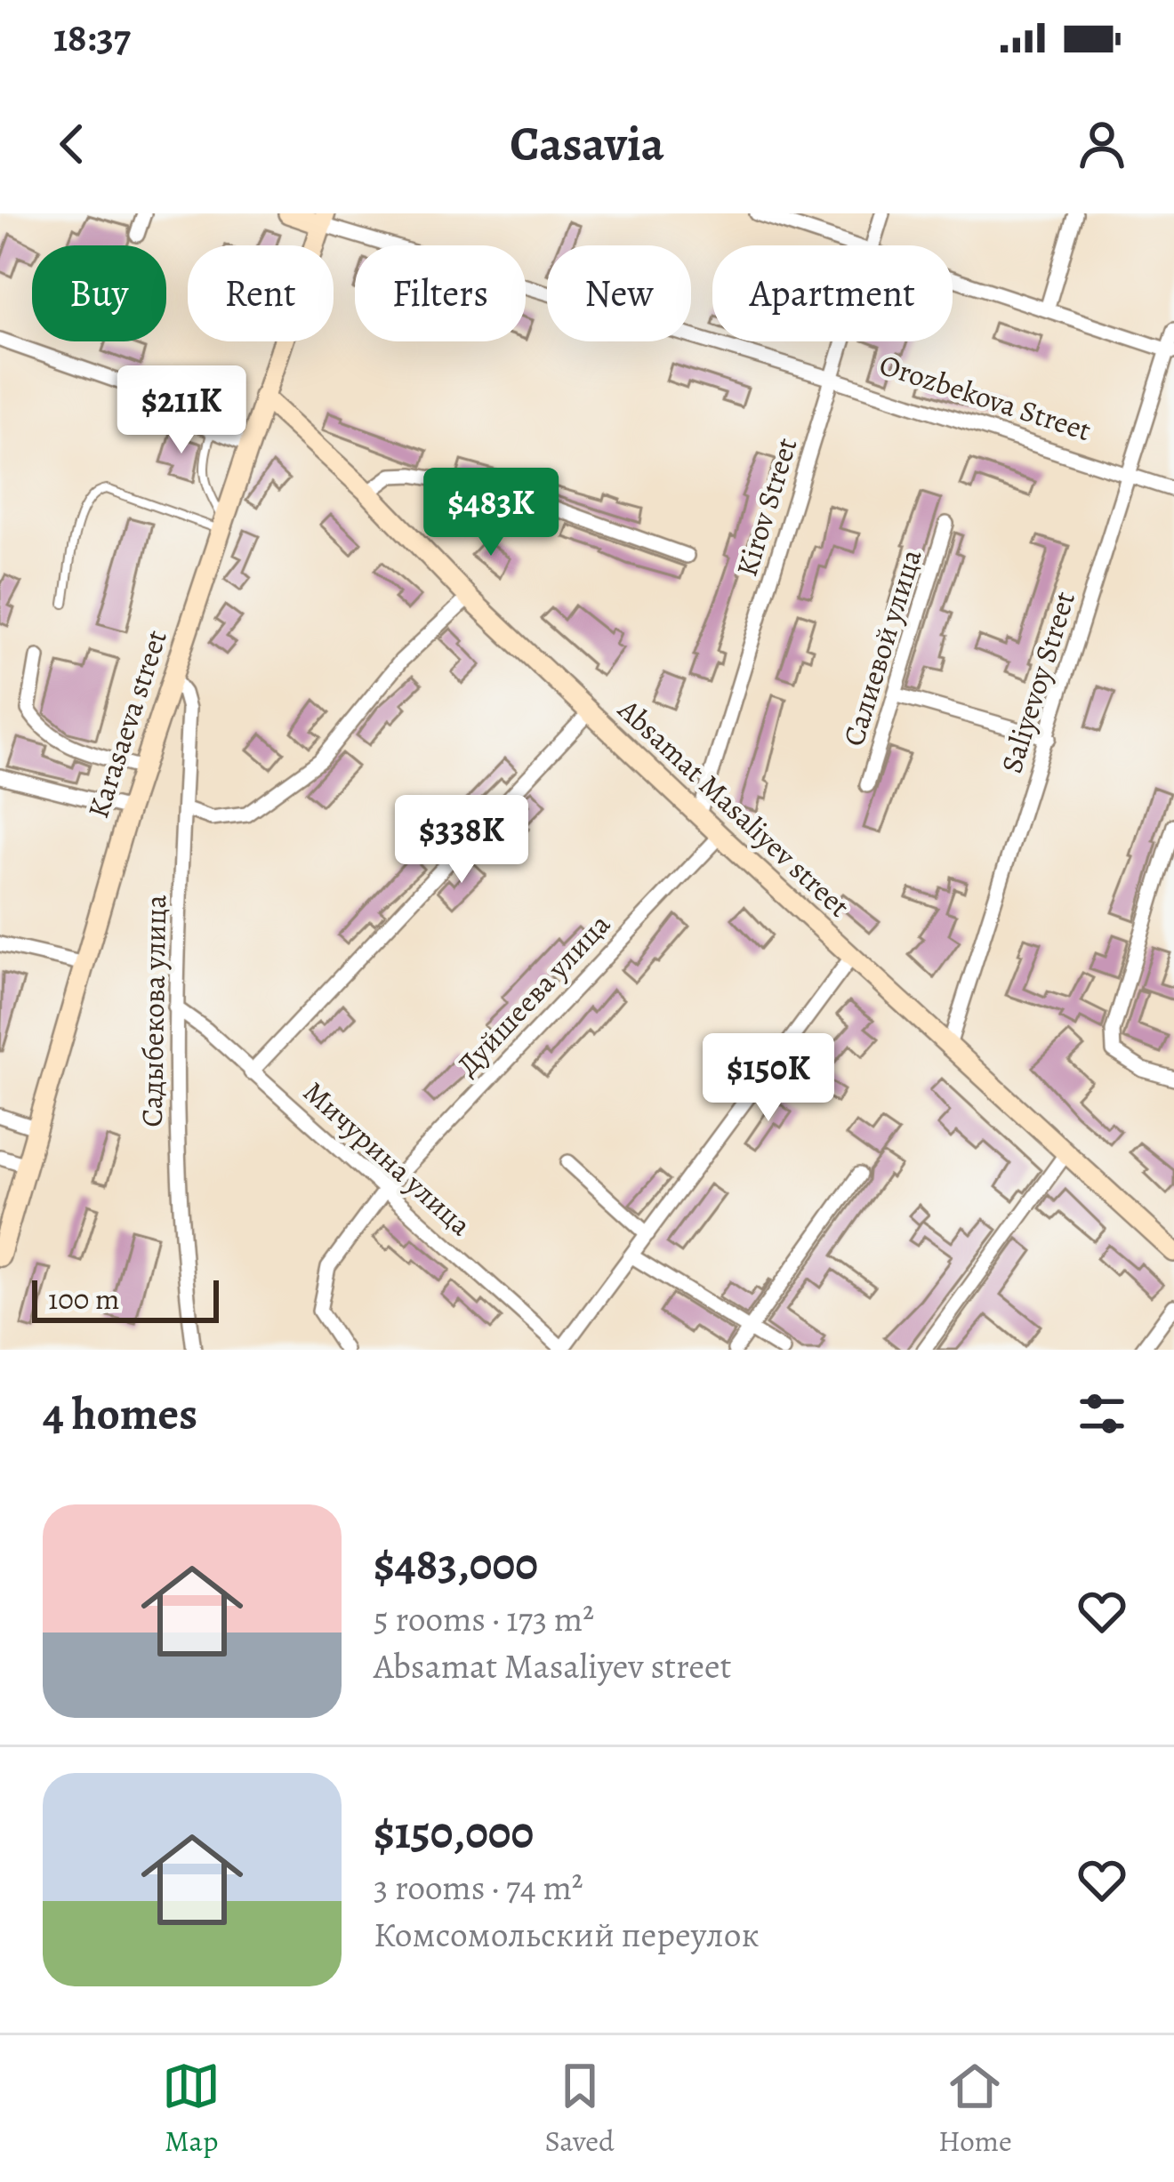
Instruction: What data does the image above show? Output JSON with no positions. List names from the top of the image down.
{
  "streets": {
    "street": [
      "Orozbekova Street",
      "Kirov Street",
      "Салиевой улица",
      "Saliyevoy Street",
      "Karasaeva street",
      "Absamat Masaliyev street",
      "Дуйшеева улица",
      "Садыбекова улица",
      "Мичурина улица"
    ]
  },
  "crossings": [
    ["Orozbekova Street", "Kirov Street"],
    ["Orozbekova Street", "Saliyevoy Street"],
    ["Orozbekova Street", "Karasaeva street"],
    ["Kirov Street", "Absamat Masaliyev street"],
    ["Saliyevoy Street", "Absamat Masaliyev street"],
    ["Karasaeva street", "Absamat Masaliyev street"],
    ["Karasaeva street", "Садыбекова улица"],
    ["Absamat Masaliyev street", "Дуйшеева улица"],
    ["Дуйшеева улица", "Мичурина улица"],
    ["Садыбекова улица", "Мичурина улица"]
  ],
  "scale_bar": "100 m",
  "page": {
    "status": "18:37",
    "header": "Casavia",
    "chip": [
      "Buy",
      "Rent",
      "Filters",
      "New",
      "Apartment"
    ],
    "price": [
      "$211K",
      "$483K",
      "$338K",
      "$150K"
    ],
    "scale": "100 m",
    "heading": "4 homes",
    "list": [
      {
        "name": "$483,000",
        "note": "5 rooms · 173 m² · Absamat Masaliyev street"
      },
      {
        "name": "$150,000",
        "note": "3 rooms · 74 m² · Комсомольский переулок"
      }
    ],
    "tabs": ["Map", "Saved", "Home"]
  }
}
